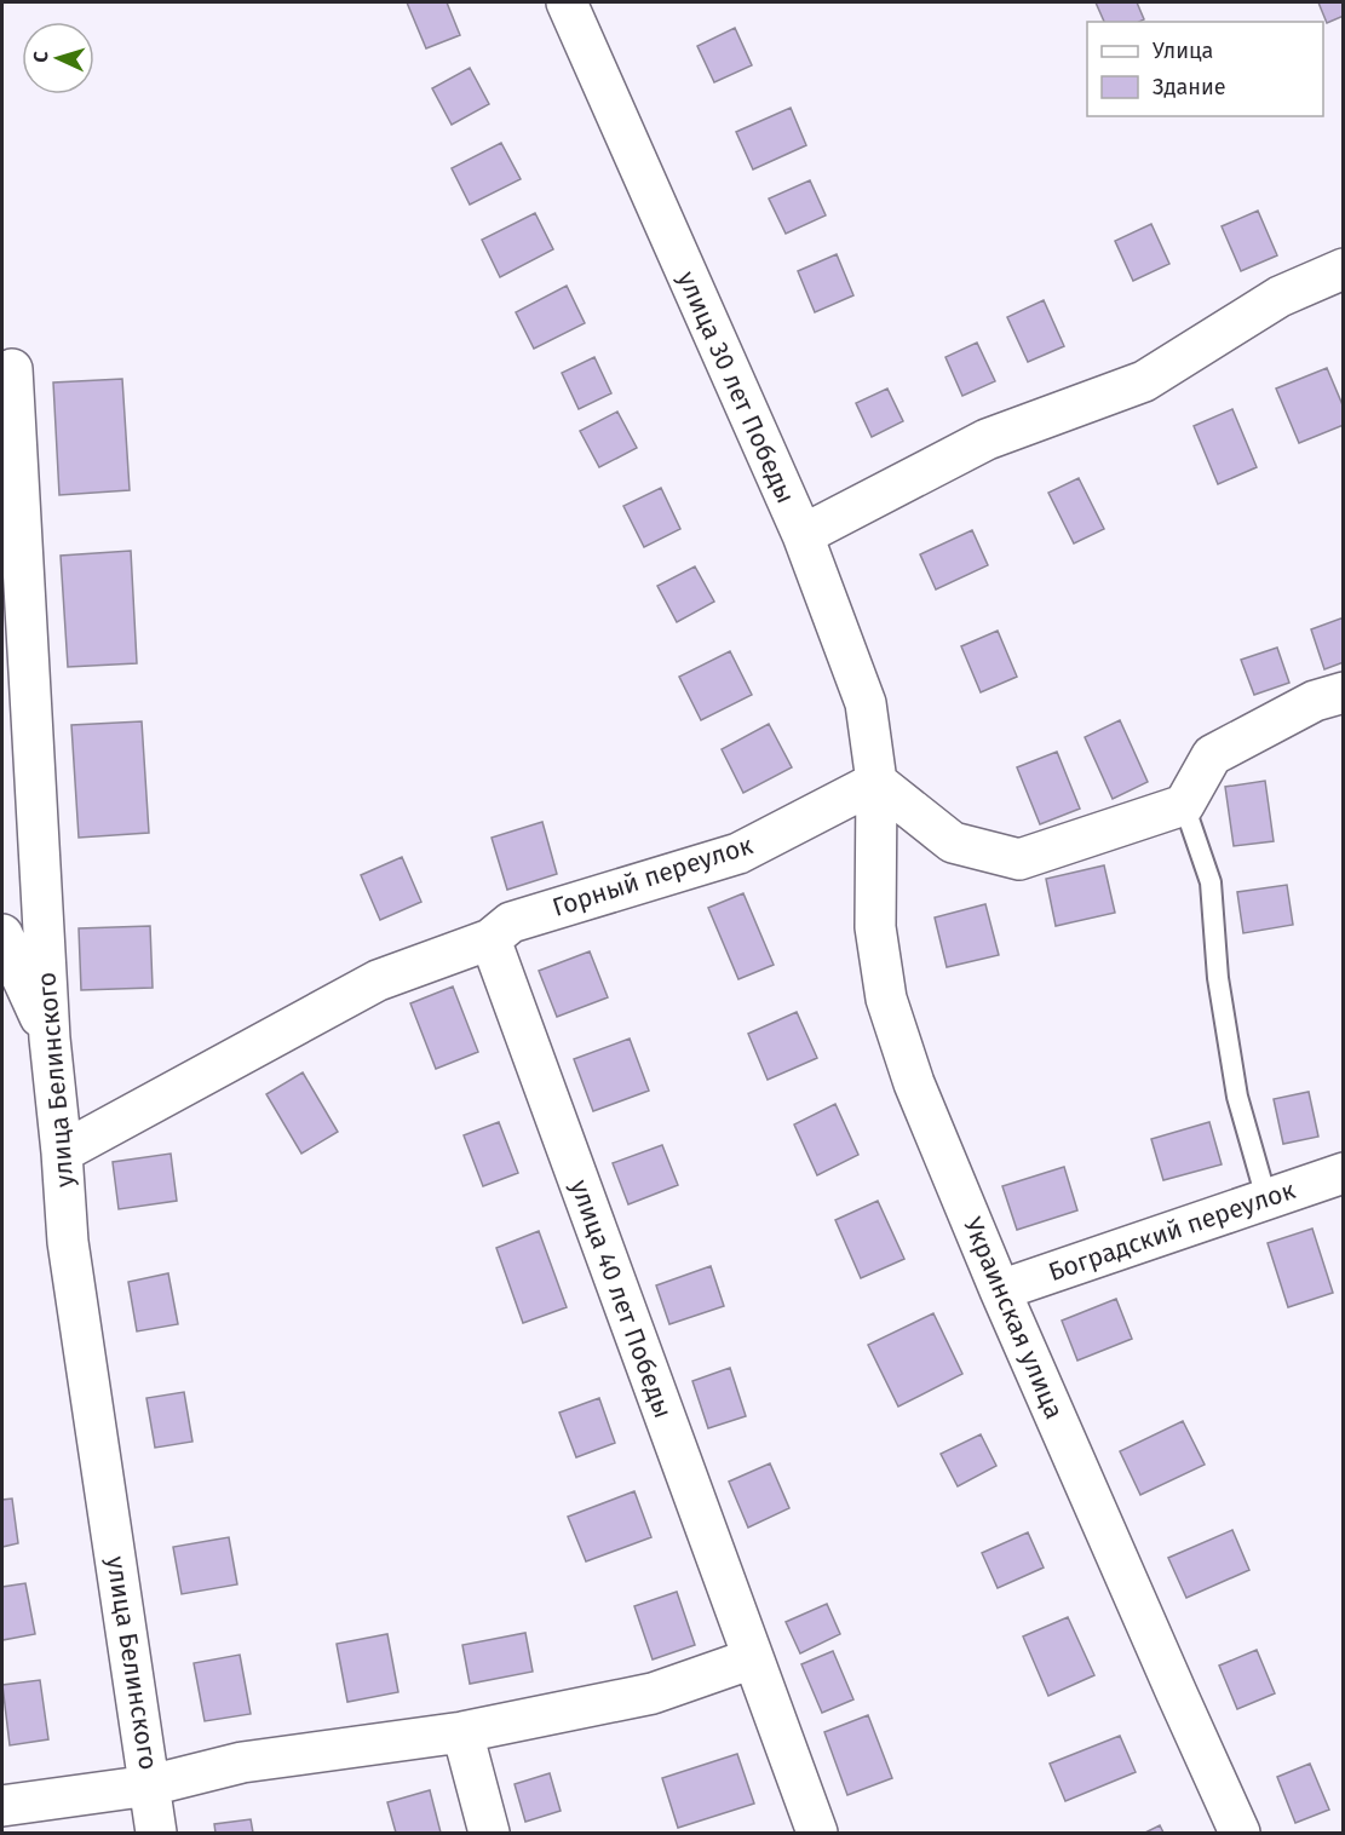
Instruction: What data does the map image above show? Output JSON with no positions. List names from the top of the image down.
{
  "streets": {
    "street": [
      "улица 30 лет Победы",
      "Горный переулок",
      "улица Белинского",
      "Боградский переулок",
      "улица 40 лет Победы",
      "Украинская улица"
    ]
  },
  "crossings": [
    ["улица 30 лет Победы", "Горный переулок"],
    ["улица 30 лет Победы", "Украинская улица"],
    ["Горный переулок", "улица Белинского"],
    ["Горный переулок", "улица 40 лет Победы"],
    ["Горный переулок", "Украинская улица"],
    ["Боградский переулок", "Украинская улица"]
  ],
  "legend": ["Улица", "Здание"],
  "north": "left"
}
